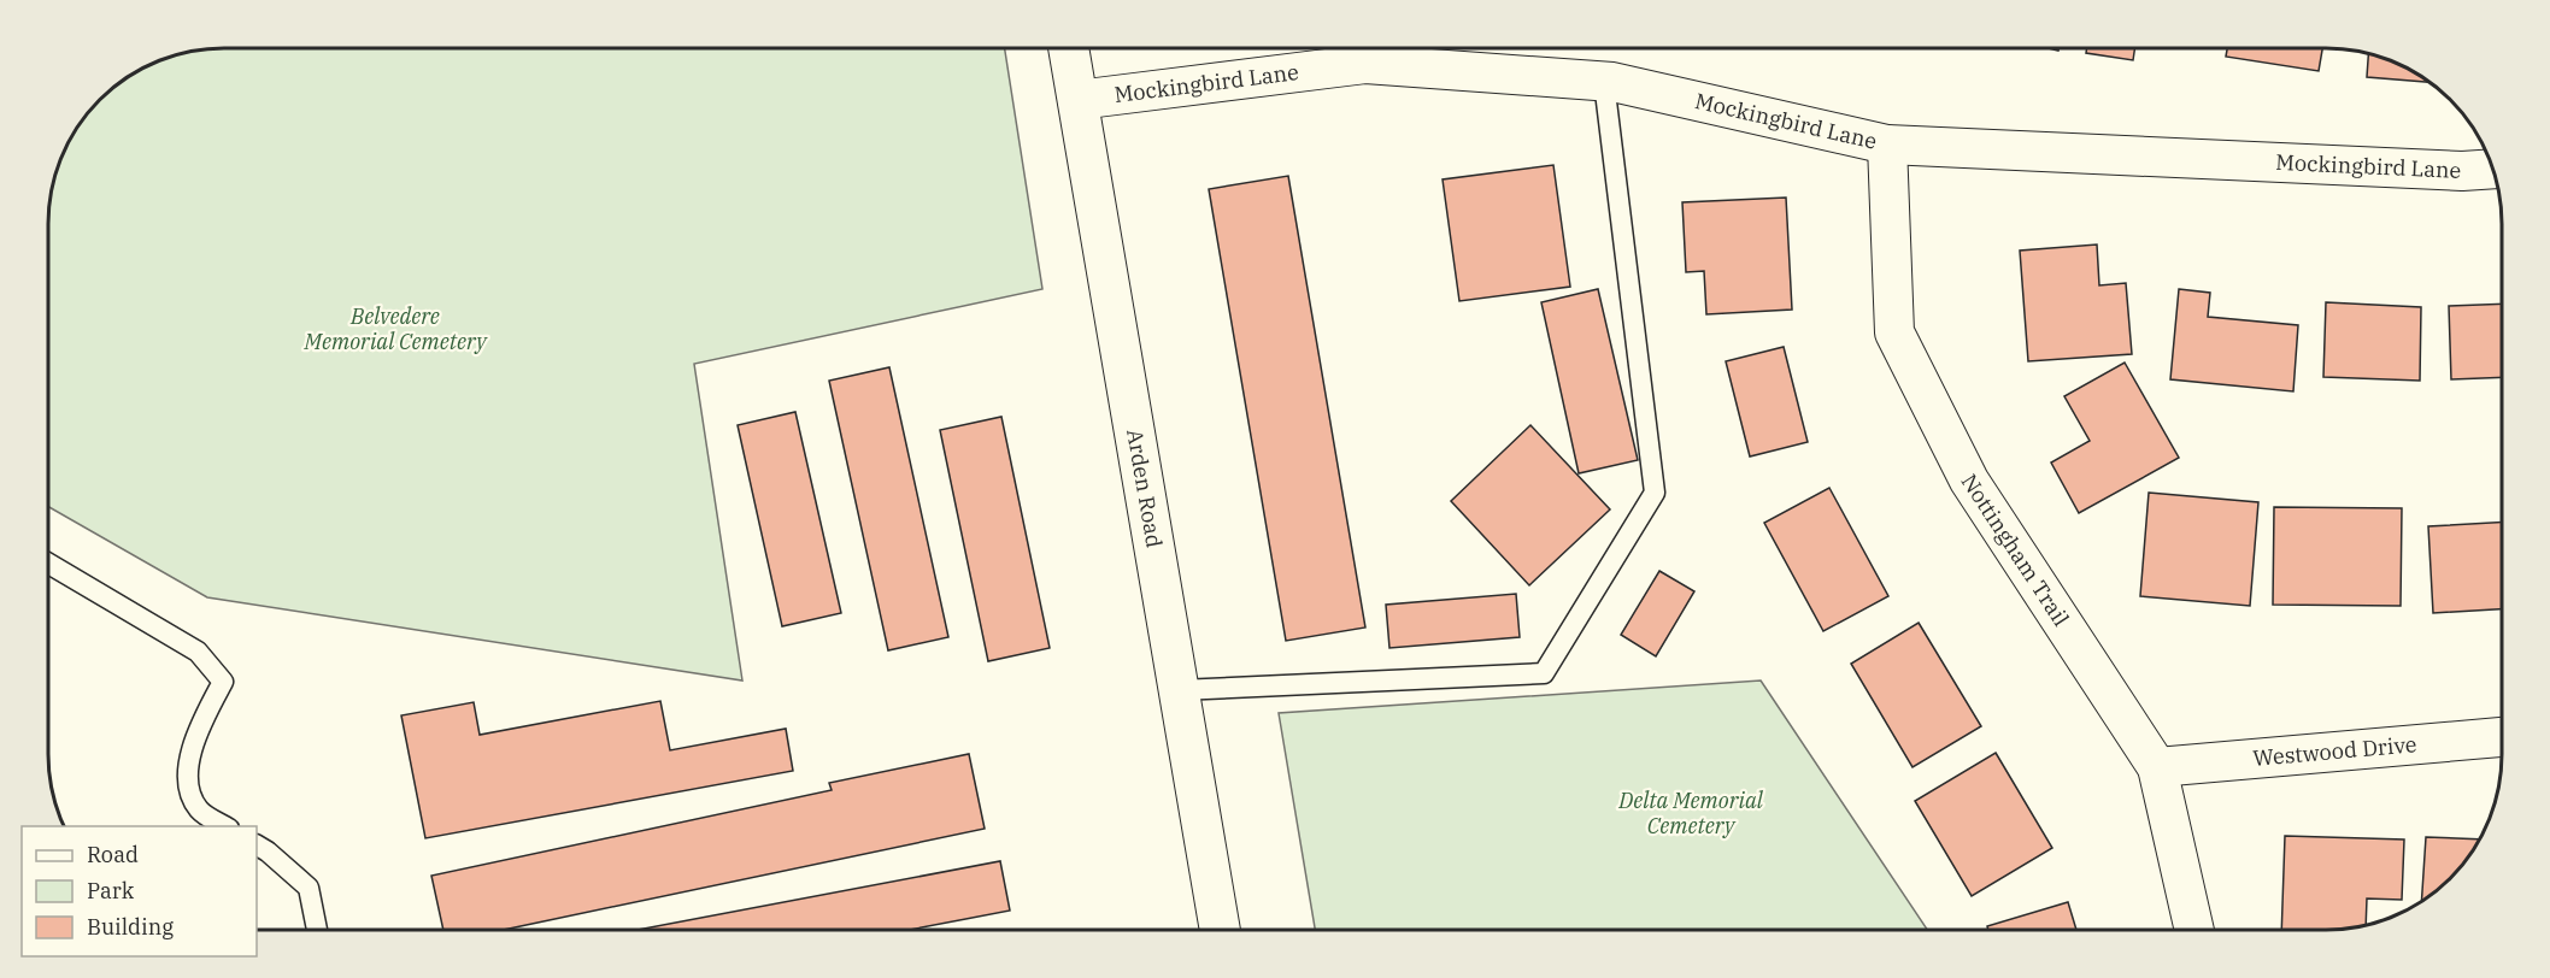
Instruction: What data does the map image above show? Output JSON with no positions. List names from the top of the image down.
{
  "streets": {
    "main road": ["Arden Road"],
    "street": ["Mockingbird Lane", "Nottingham Trail", "Westwood Drive"]
  },
  "crossings": [
    ["Mockingbird Lane", "Arden Road"],
    ["Mockingbird Lane", "Nottingham Trail"],
    ["Nottingham Trail", "Westwood Drive"]
  ],
  "parks": ["Belvedere Memorial Cemetery", "Delta Memorial Cemetery"],
  "legend": ["Road", "Park", "Building"]
}
